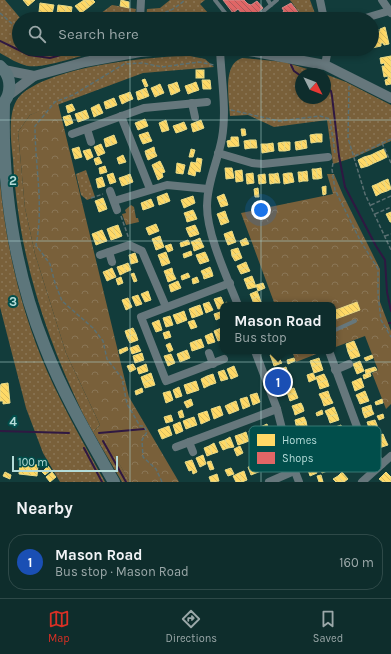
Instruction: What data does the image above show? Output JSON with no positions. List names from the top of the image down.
{
  "legend": ["Homes", "Shops"],
  "scale_bar": "100 m",
  "north": "bottom right",
  "page": {
    "search": "Search here",
    "popup": ["Mason Road", "Bus stop"],
    "pins": "1",
    "scale": "100 m",
    "heading": "Nearby",
    "list": [
      {
        "mark": "1",
        "name": "Mason Road",
        "note": "Bus stop · Mason Road",
        "value": "160 m"
      }
    ],
    "nav": ["Map", "Directions", "Saved"]
  },
  "grid": {
    "rows": ["2", "3", "4"]
  }
}
